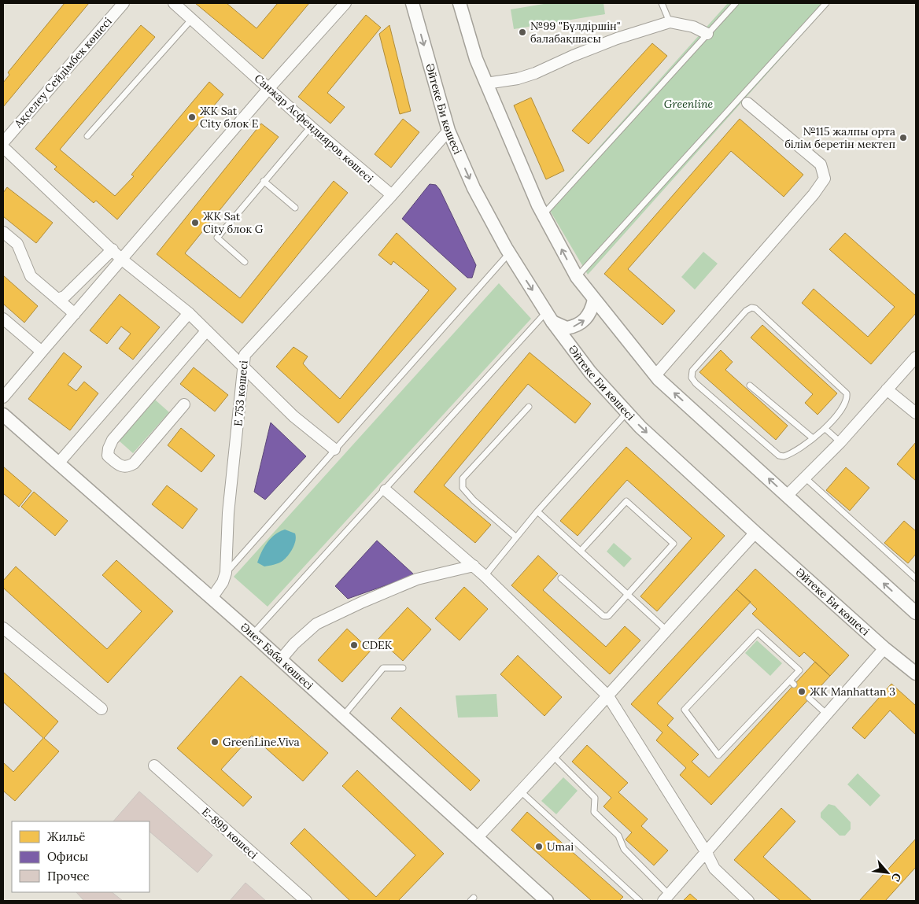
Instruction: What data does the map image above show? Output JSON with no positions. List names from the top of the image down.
{
  "streets": {
    "street": [
      "Ақселеу Сейдімбек көшесі",
      "Әйтеке Би көшесі",
      "Санжар Асфендияров көшесі",
      "Е 753 көшесі",
      "Әнет Баба көшесі",
      "Е-899 көшесі"
    ]
  },
  "crossings": [
    ["Санжар Асфендияров көшесі", "Е 753 көшесі"],
    ["Е 753 көшесі", "Әнет Баба көшесі"]
  ],
  "parks": ["Greenline"],
  "places": [
    "№99 \"Бүлдіршін\" балабақшасы",
    "ЖК Sat City блок E",
    "№115 жалпы орта білім беретін мектеп",
    "ЖК Sat City блок G",
    "CDEK",
    "ЖК Manhattan 3",
    "GreenLine.Viva",
    "Umai"
  ],
  "legend": ["Жильё", "Офисы", "Прочее"],
  "north": "bottom right"
}
